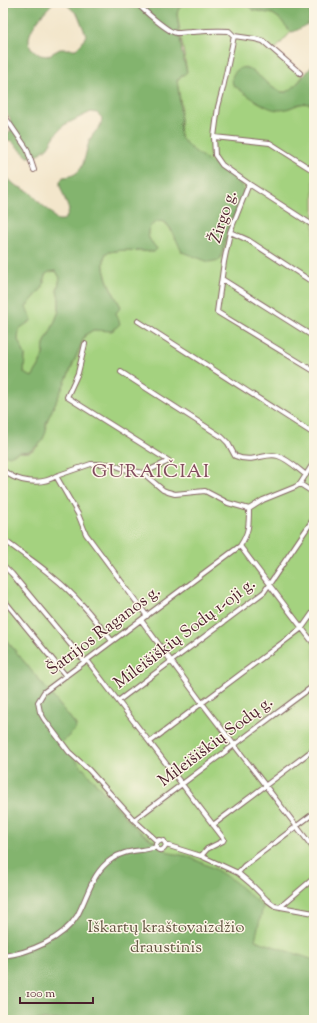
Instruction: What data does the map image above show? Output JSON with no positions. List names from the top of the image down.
{
  "streets": {
    "street": [
      "Žirgo g.",
      "Šatrijos Raganos g.",
      "Mileišiškių Sodų 1-oji g.",
      "Mileišiškių Sodų g."
    ]
  },
  "crossings": [
    ["Šatrijos Raganos g.", "Mileišiškių Sodų g."],
    ["Mileišiškių Sodų 1-oji g.", "Mileišiškių Sodų g."]
  ],
  "districts": ["GURAIČIAI"],
  "parks": ["Iškartų kraštovaizdžio draustinis"],
  "scale_bar": "100 m"
}
